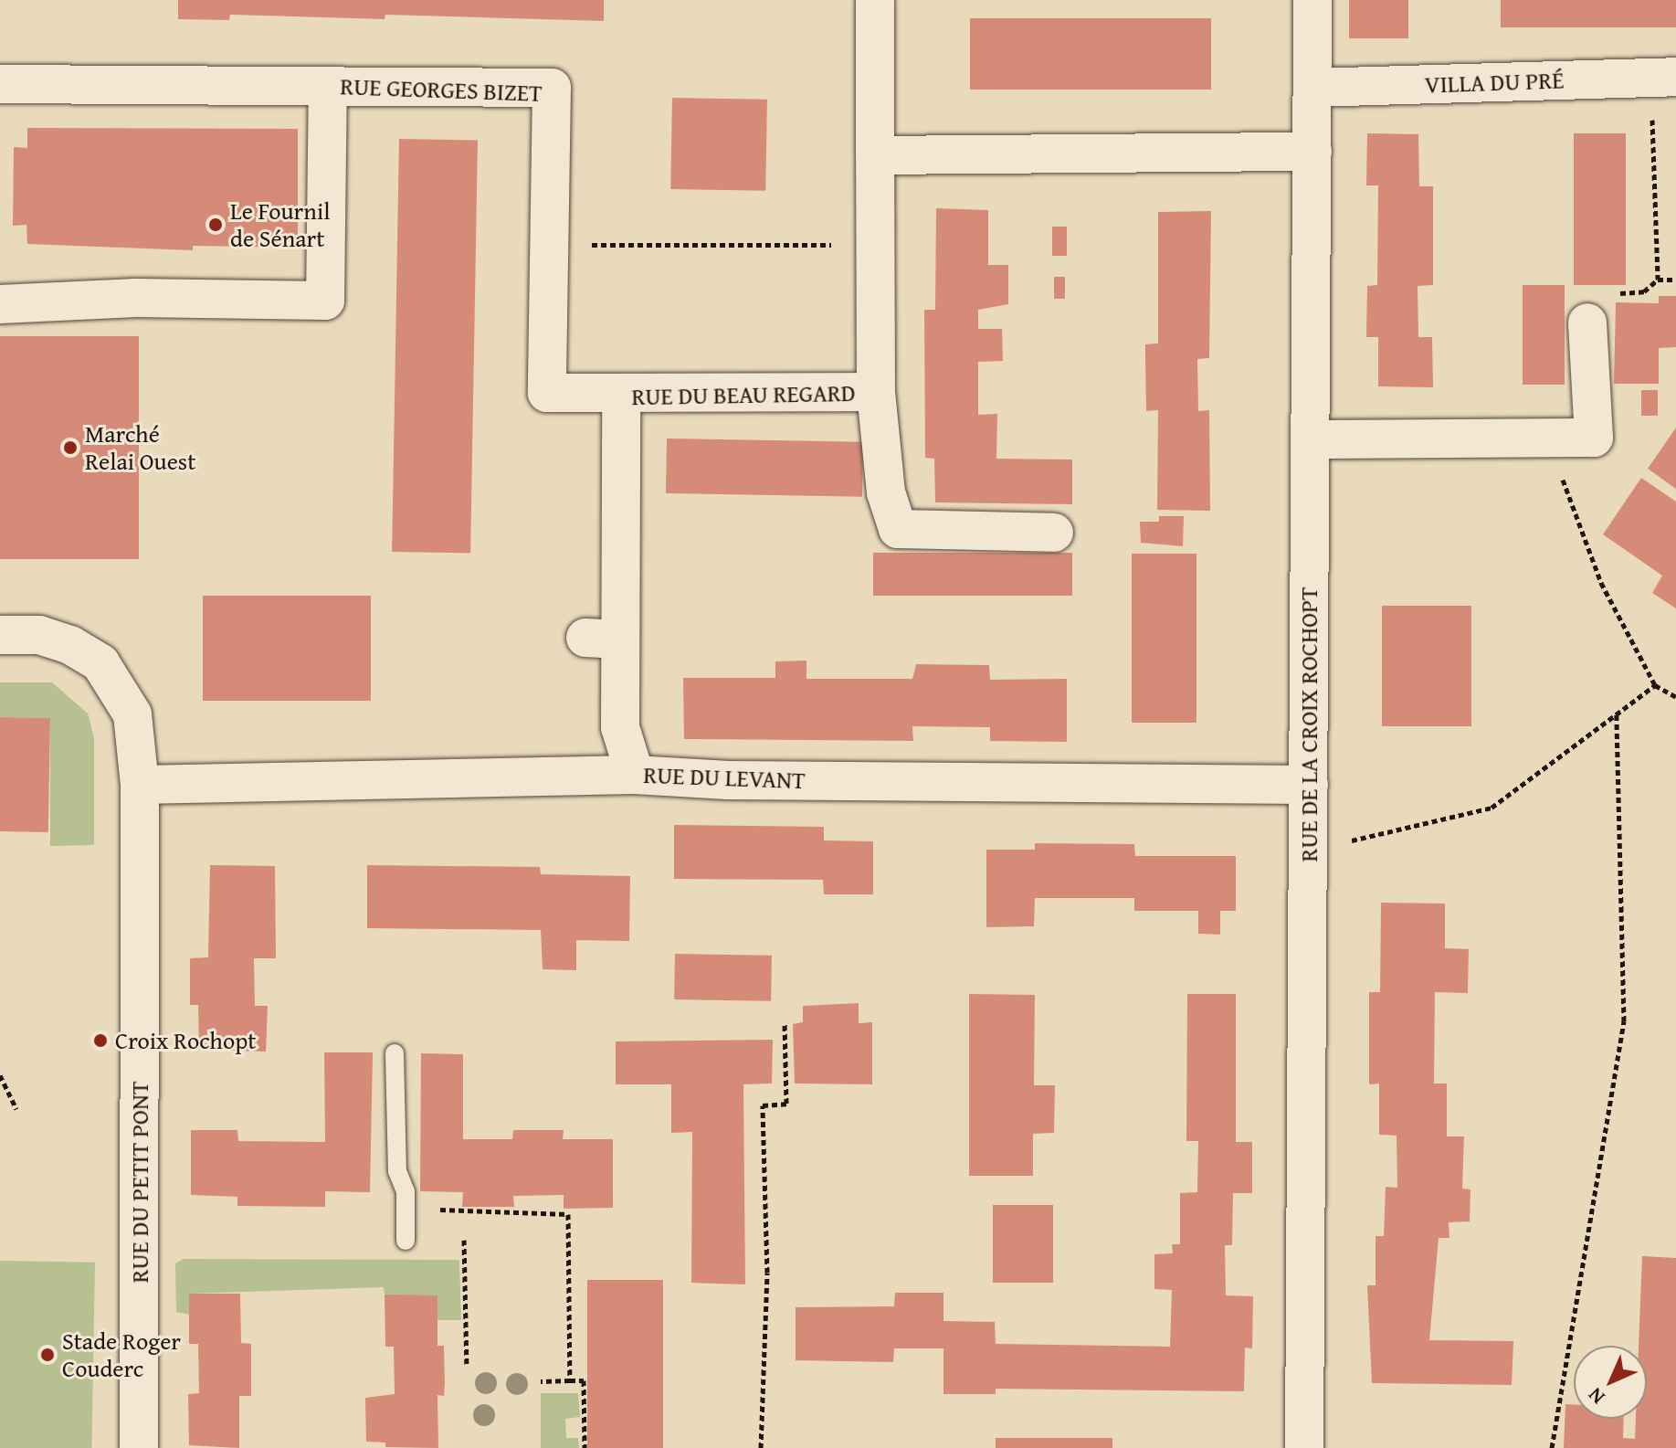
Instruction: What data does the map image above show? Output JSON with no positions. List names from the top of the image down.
{
  "streets": {
    "street": [
      "VILLA DU PRÉ",
      "RUE GEORGES BIZET",
      "RUE DU BEAU REGARD",
      "RUE DE LA CROIX ROCHOPT",
      "RUE DU LEVANT",
      "RUE DU PETIT PONT"
    ]
  },
  "crossings": [
    ["VILLA DU PRÉ", "RUE DE LA CROIX ROCHOPT"],
    ["RUE GEORGES BIZET", "RUE DU BEAU REGARD"],
    ["RUE DU BEAU REGARD", "RUE DU LEVANT"],
    ["RUE DE LA CROIX ROCHOPT", "RUE DU LEVANT"],
    ["RUE DU LEVANT", "RUE DU PETIT PONT"]
  ],
  "places": [
    "Le Fournil de Sénart",
    "Marché Relai Ouest",
    "Croix Rochopt",
    "Stade Roger Couderc"
  ],
  "north": "bottom left"
}
